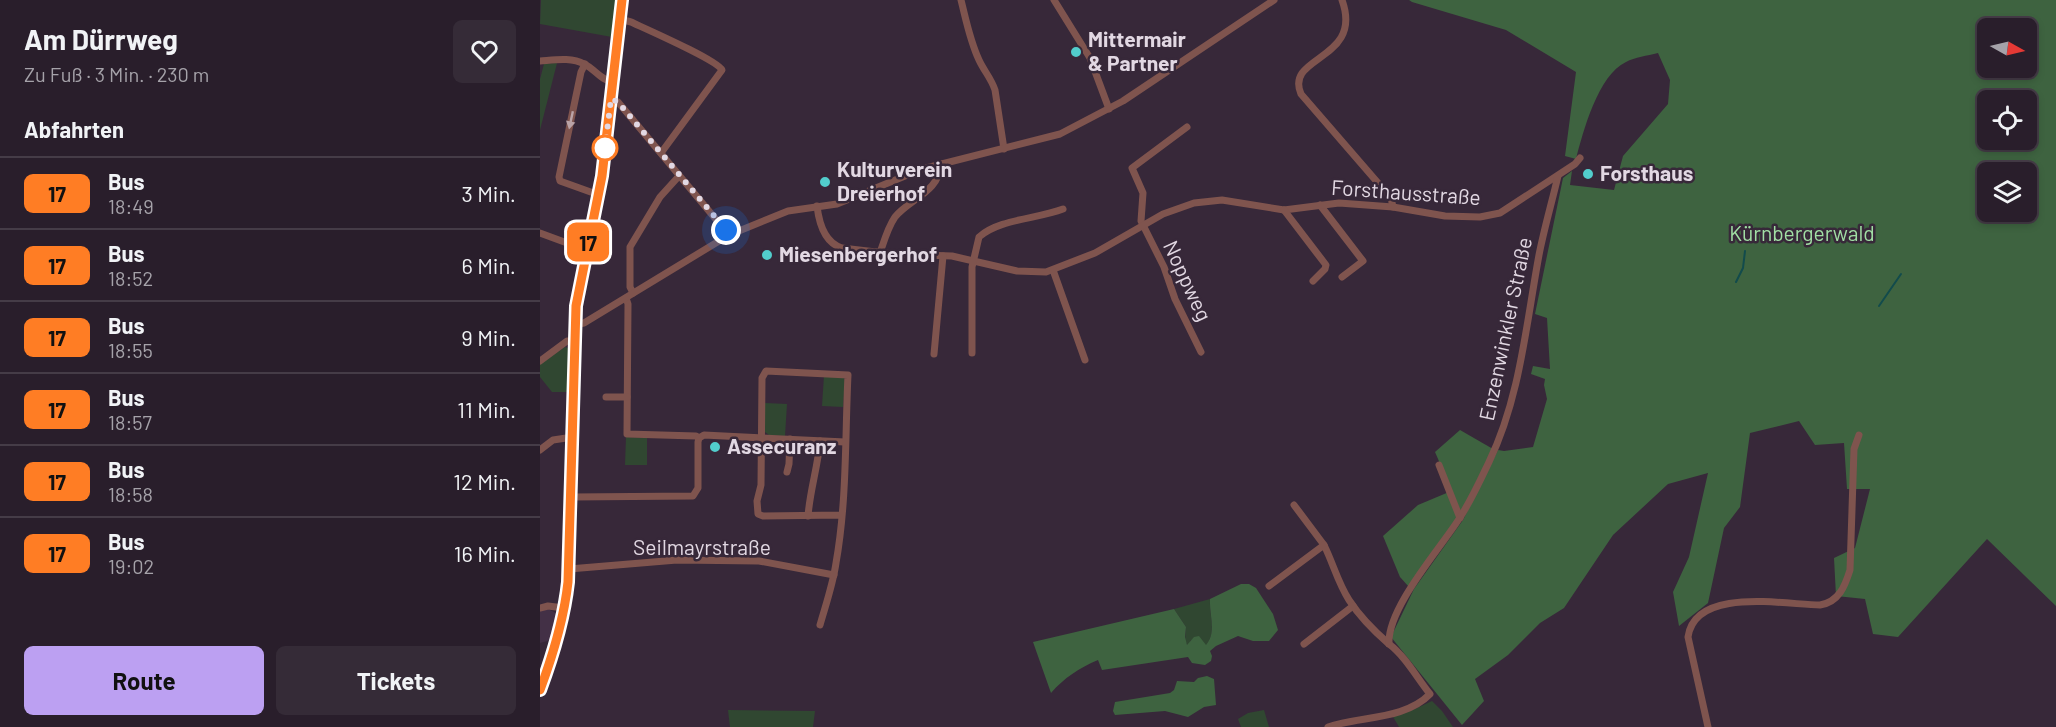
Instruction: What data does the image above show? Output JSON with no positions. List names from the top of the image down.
{
  "streets": {
    "street": [
      "Forsthausstraße",
      "Noppweg",
      "Enzenwinkler Straße",
      "Seilmayrstraße"
    ]
  },
  "crossings": [
    ["Forsthausstraße", "Noppweg"],
    ["Forsthausstraße", "Enzenwinkler Straße"]
  ],
  "parks": ["Kürnbergerwald"],
  "places": [
    "Mittermair & Partner",
    "Forsthaus",
    "Kulturverein Dreierhof",
    "Miesenbergerhof",
    "Assecuranz"
  ],
  "lines": ["bus line 17"],
  "north": "right",
  "page": {
    "heading": [
      ["Am Dürrweg", "Zu Fuß · 3 Min. · 230 m"],
      "Abfahrten"
    ],
    "on_map": "17",
    "list": [
      {
        "mark": "17",
        "name": "Bus",
        "note": "18:49",
        "value": "3 Min."
      },
      {
        "mark": "17",
        "name": "Bus",
        "note": "18:52",
        "value": "6 Min."
      },
      {
        "mark": "17",
        "name": "Bus",
        "note": "18:55",
        "value": "9 Min."
      },
      {
        "mark": "17",
        "name": "Bus",
        "note": "18:57",
        "value": "11 Min."
      },
      {
        "mark": "17",
        "name": "Bus",
        "note": "18:58",
        "value": "12 Min."
      },
      {
        "mark": "17",
        "name": "Bus",
        "note": "19:02",
        "value": "16 Min."
      }
    ],
    "buttons": ["Route", "Tickets"]
  }
}
